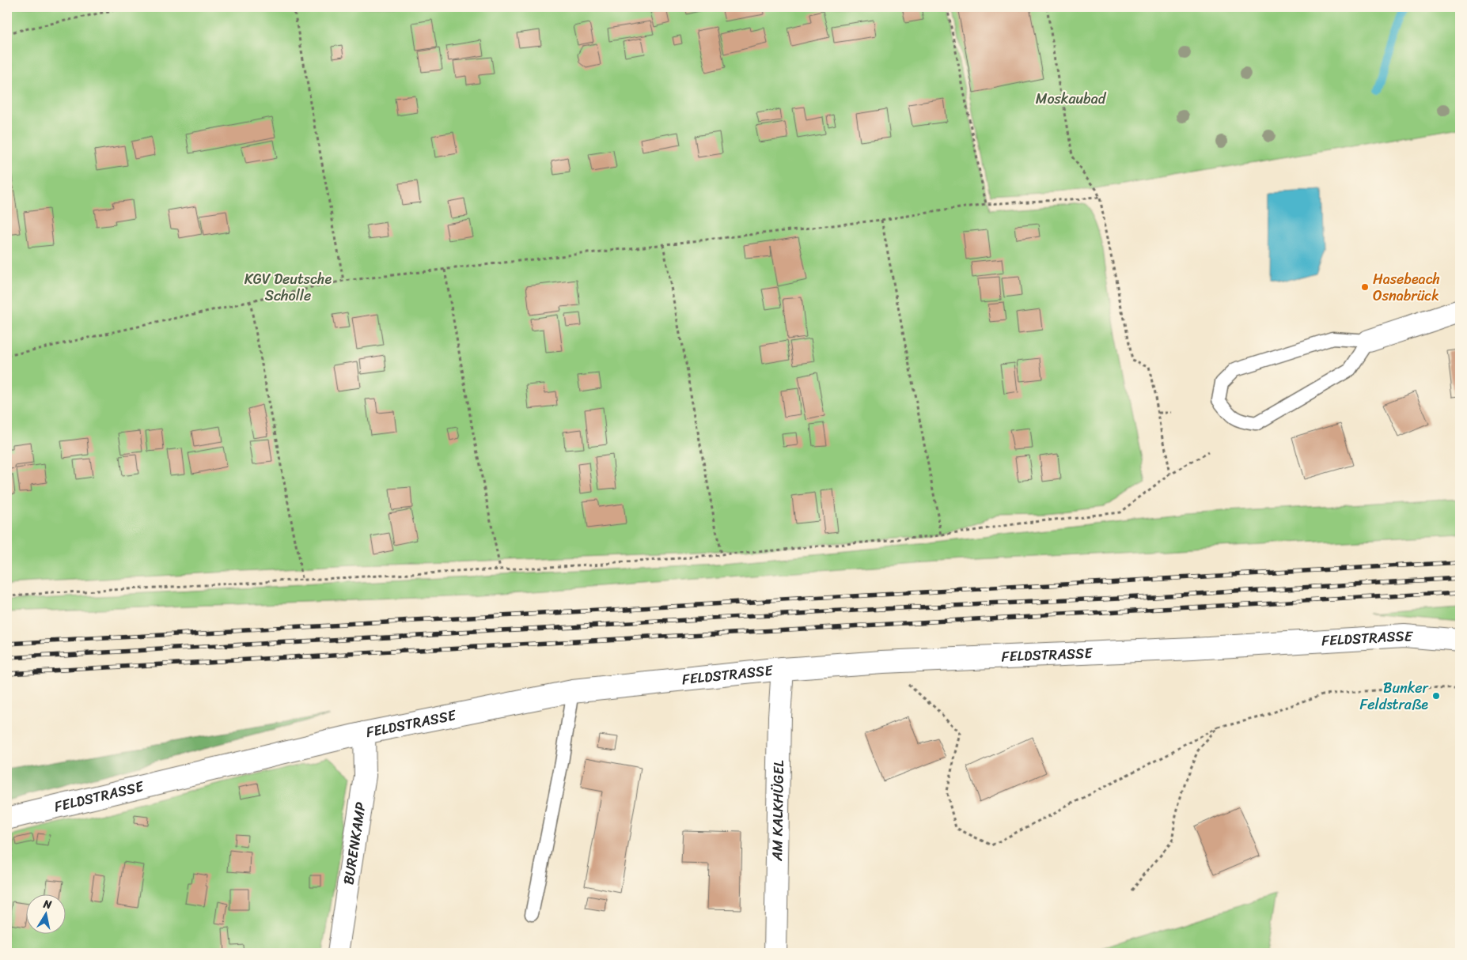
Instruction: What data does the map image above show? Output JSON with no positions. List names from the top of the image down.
{
  "streets": {
    "street": ["FELDSTRASSE", "AM KALKHÜGEL", "BURENKAMP"]
  },
  "crossings": [
    ["FELDSTRASSE", "AM KALKHÜGEL"],
    ["FELDSTRASSE", "BURENKAMP"]
  ],
  "parks": ["Moskaubad", "KGV Deutsche Scholle"],
  "places": ["Hasebeach Osnabrück", "Bunker Feldstraße"],
  "north": "top"
}
